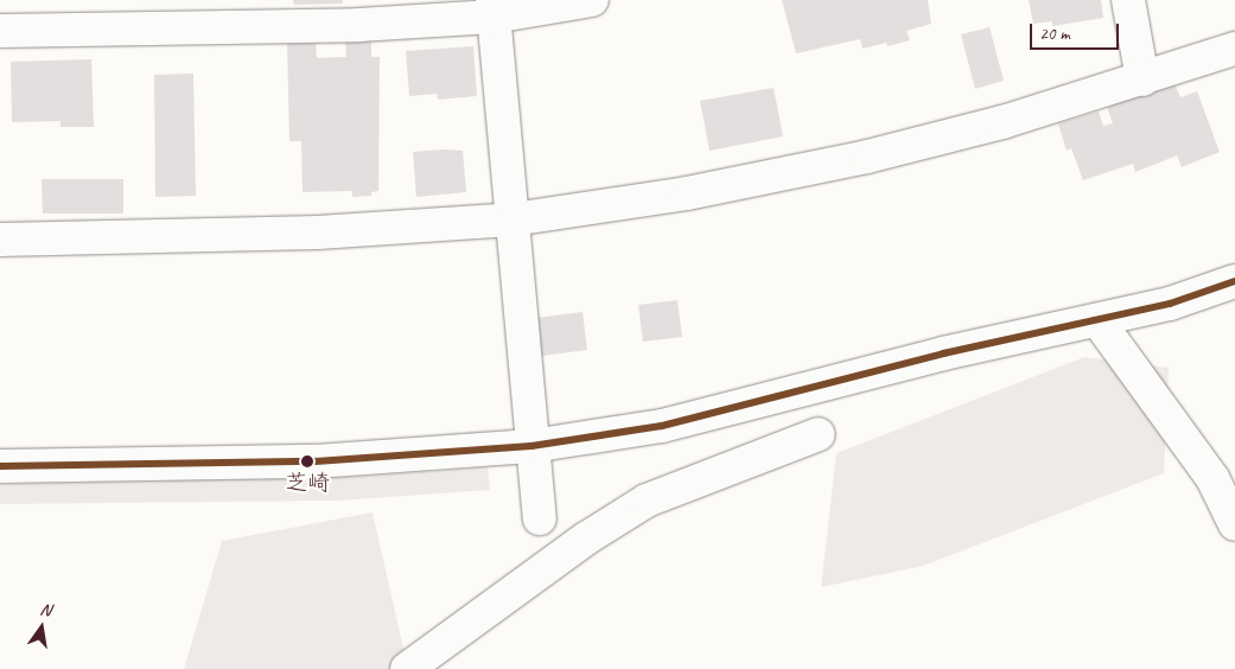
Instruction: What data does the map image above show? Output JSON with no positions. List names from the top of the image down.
{
  "places": ["芝崎"],
  "scale_bar": "20 m",
  "north": "top"
}
